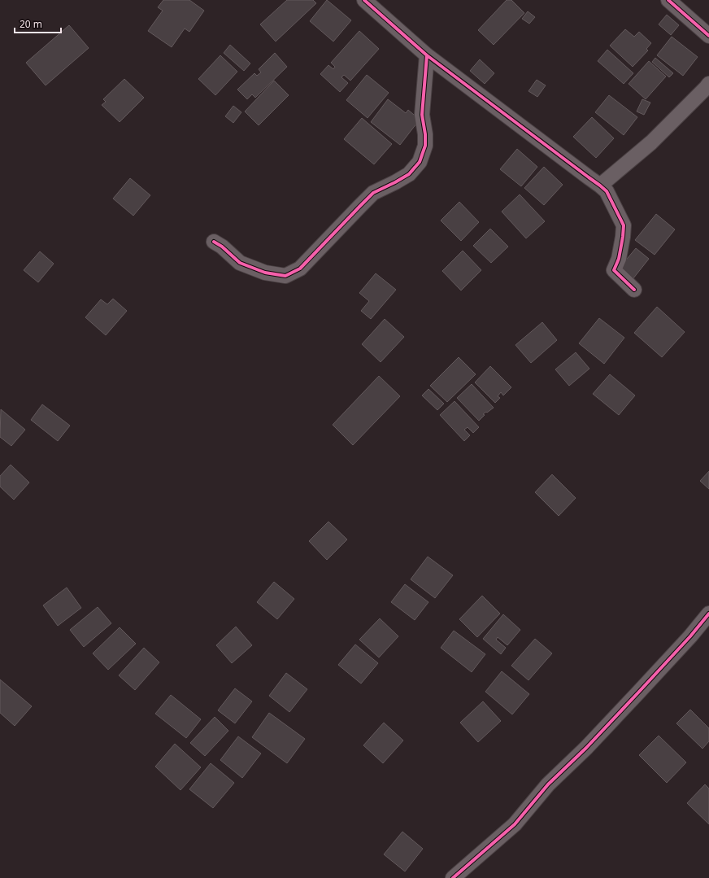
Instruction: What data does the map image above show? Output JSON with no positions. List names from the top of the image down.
{
  "scale_bar": "20 m"
}
